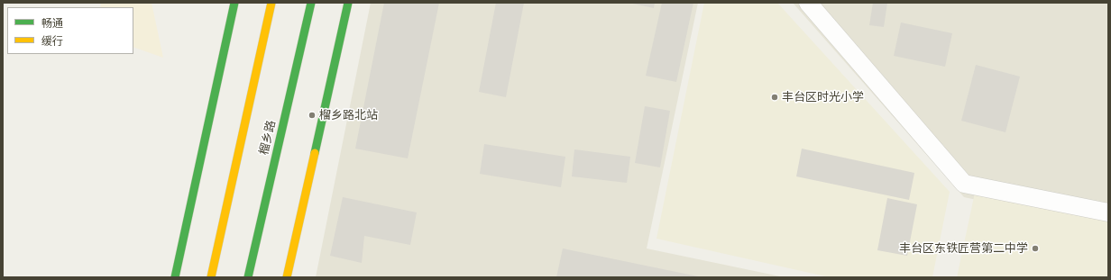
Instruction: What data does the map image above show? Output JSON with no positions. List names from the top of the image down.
{
  "streets": {
    "street": ["榴乡路"]
  },
  "places": ["丰台区时光小学", "榴乡路北站", "丰台区东铁匠营第二中学"],
  "legend": ["畅通", "缓行"]
}
